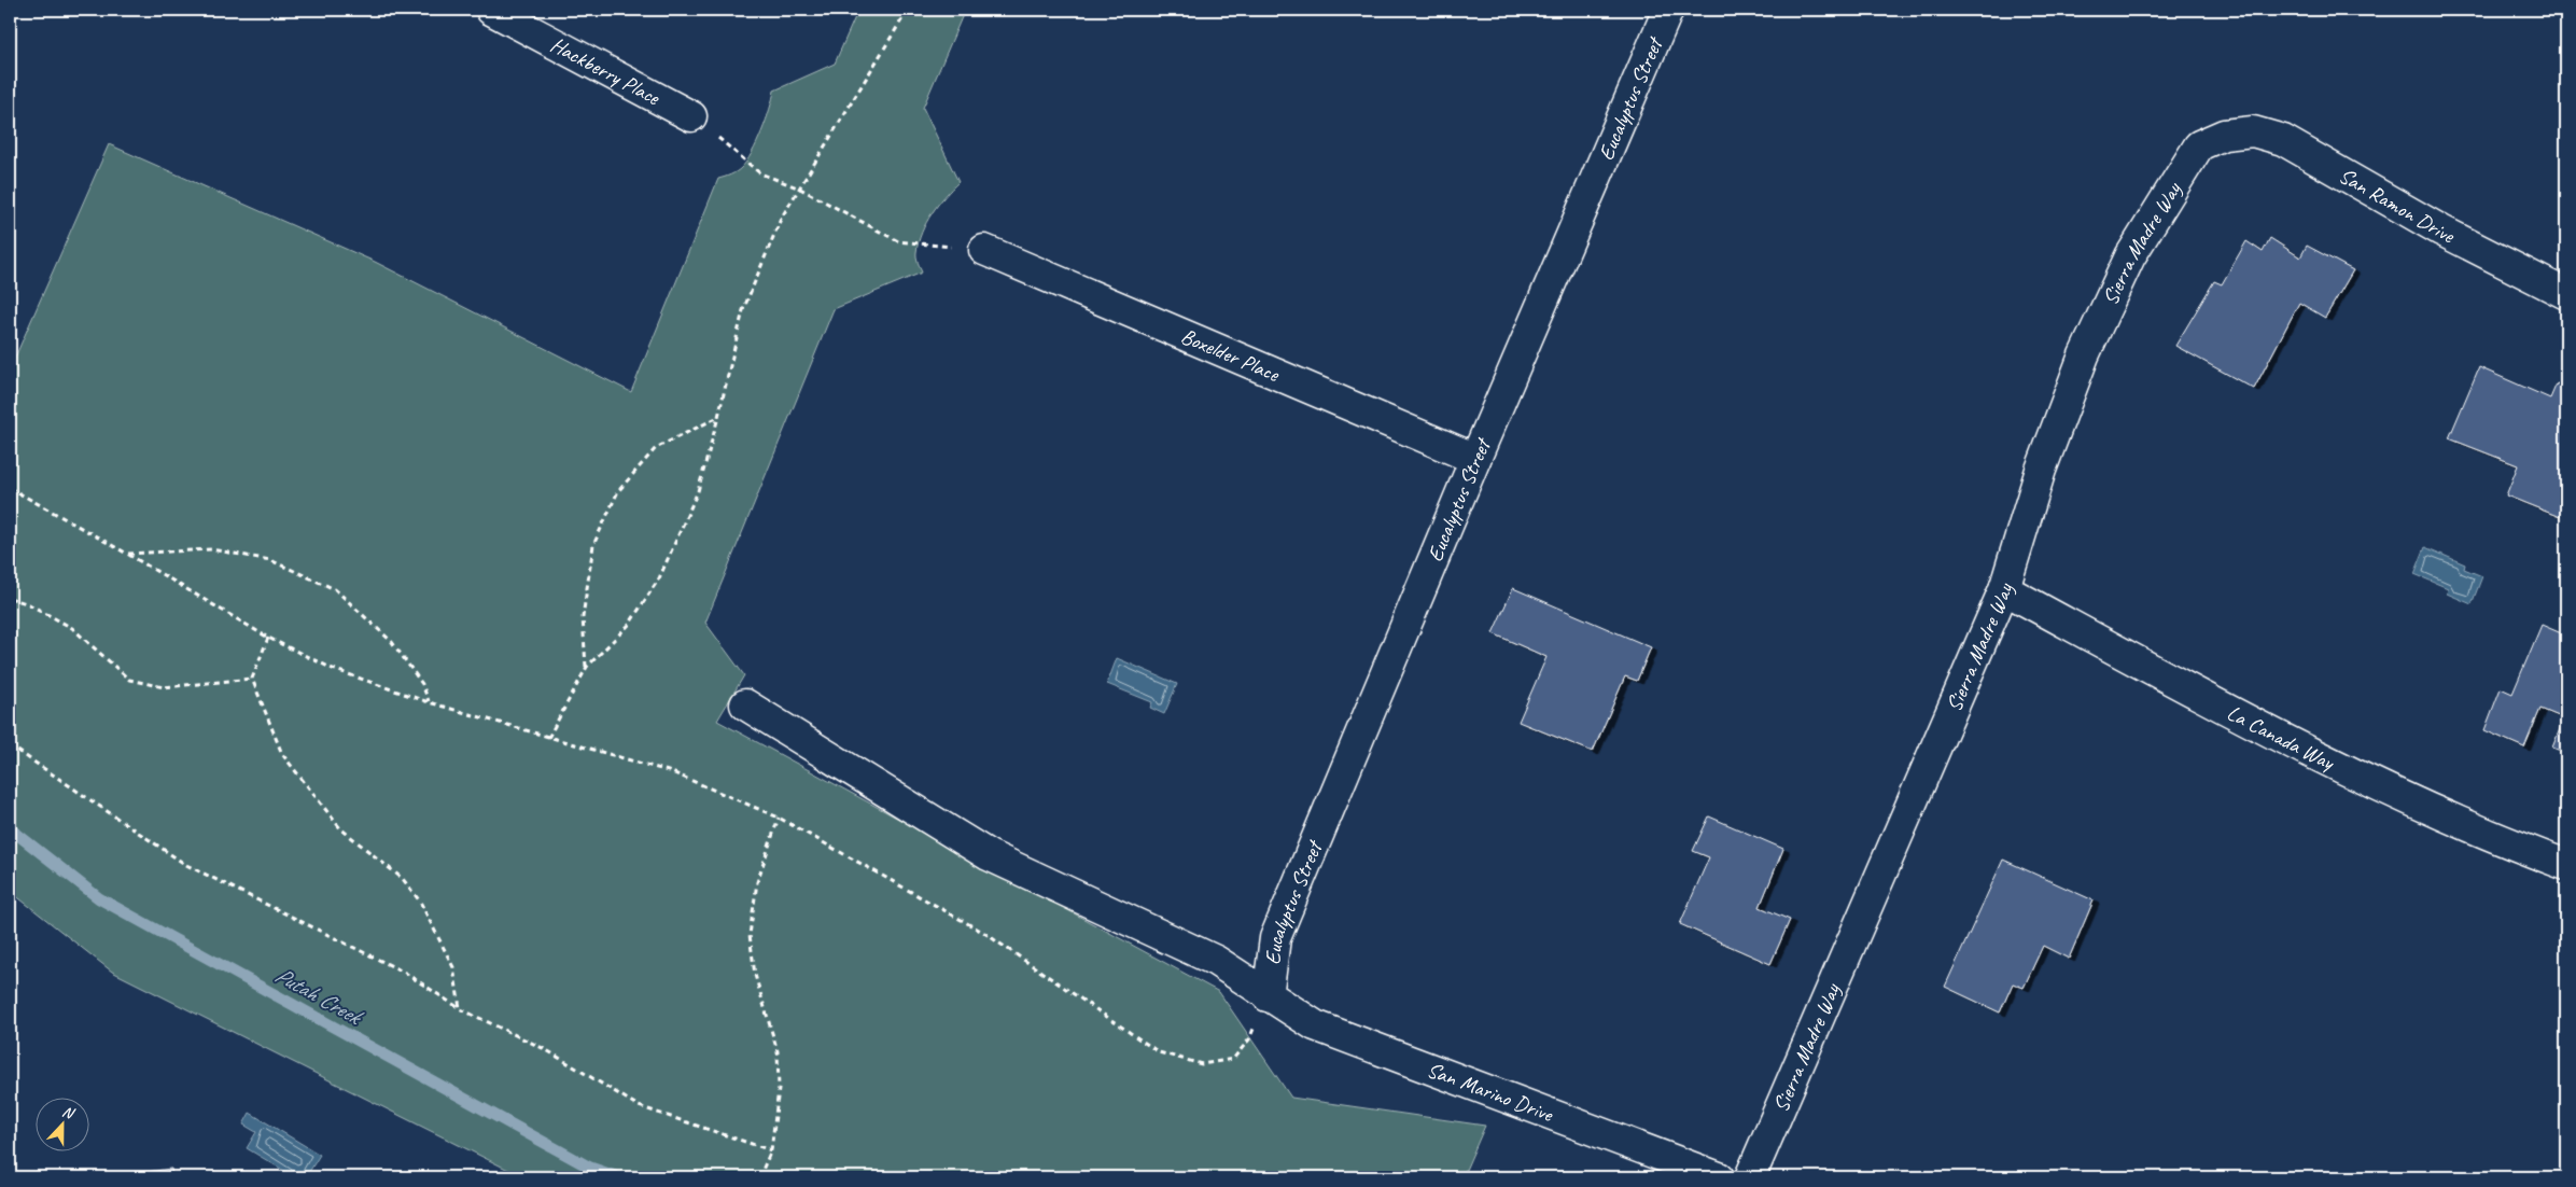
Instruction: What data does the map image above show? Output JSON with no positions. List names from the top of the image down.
{
  "streets": {
    "street": [
      "Hackberry Place",
      "Eucalyptus Street",
      "San Ramon Drive",
      "Sierra Madre Way",
      "Boxelder Place",
      "La Canada Way",
      "San Marino Drive"
    ]
  },
  "crossings": [
    ["Eucalyptus Street", "Boxelder Place"],
    ["Eucalyptus Street", "San Marino Drive"],
    ["San Ramon Drive", "Sierra Madre Way"],
    ["Sierra Madre Way", "La Canada Way"]
  ],
  "water": ["Putah Creek"],
  "north": "top"
}
